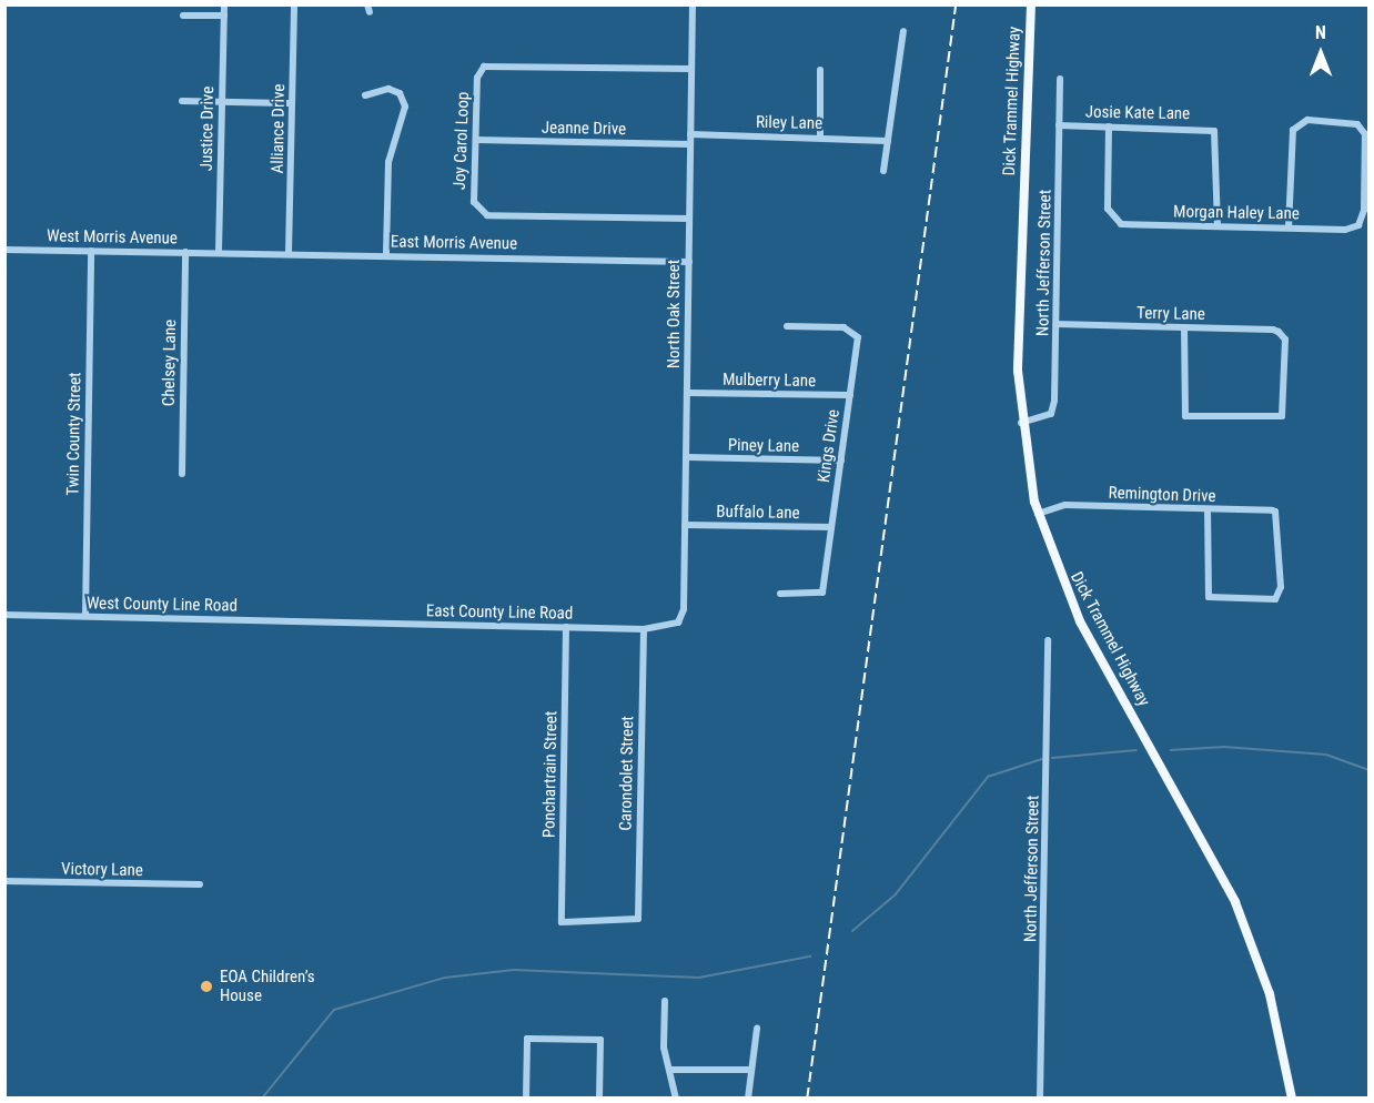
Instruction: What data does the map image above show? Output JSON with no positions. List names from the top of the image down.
{
  "streets": {
    "main road": ["Dick Trammel Highway"],
    "street": [
      "Josie Kate Lane",
      "Riley Lane",
      "Justice Drive",
      "Alliance Drive",
      "Jeanne Drive",
      "Joy Carol Loop",
      "Morgan Haley Lane",
      "West Morris Avenue",
      "East Morris Avenue",
      "North Jefferson Street",
      "North Oak Street",
      "Terry Lane",
      "Chelsey Lane",
      "Mulberry Lane",
      "Twin County Street",
      "Piney Lane",
      "Kings Drive",
      "Remington Drive",
      "Buffalo Lane",
      "West County Line Road",
      "East County Line Road",
      "Carondolet Street",
      "Ponchartrain Street",
      "Victory Lane"
    ]
  },
  "crossings": [
    ["Dick Trammel Highway", "North Jefferson Street"],
    ["Dick Trammel Highway", "Remington Drive"],
    ["Josie Kate Lane", "Morgan Haley Lane"],
    ["Josie Kate Lane", "North Jefferson Street"],
    ["Riley Lane", "North Oak Street"],
    ["Justice Drive", "West Morris Avenue"],
    ["Justice Drive", "East Morris Avenue"],
    ["Alliance Drive", "East Morris Avenue"],
    ["Jeanne Drive", "Joy Carol Loop"],
    ["Jeanne Drive", "North Oak Street"],
    ["Joy Carol Loop", "North Oak Street"],
    ["West Morris Avenue", "East Morris Avenue"],
    ["West Morris Avenue", "Chelsey Lane"],
    ["West Morris Avenue", "Twin County Street"],
    ["East Morris Avenue", "North Oak Street"],
    ["North Jefferson Street", "Terry Lane"],
    ["North Oak Street", "Mulberry Lane"],
    ["North Oak Street", "Piney Lane"],
    ["North Oak Street", "Buffalo Lane"],
    ["North Oak Street", "East County Line Road"],
    ["Mulberry Lane", "Kings Drive"],
    ["Twin County Street", "West County Line Road"],
    ["Piney Lane", "Kings Drive"],
    ["Kings Drive", "Buffalo Lane"],
    ["West County Line Road", "East County Line Road"],
    ["East County Line Road", "Carondolet Street"],
    ["East County Line Road", "Ponchartrain Street"],
    ["Carondolet Street", "Ponchartrain Street"]
  ],
  "places": ["EOA Children’s House"],
  "north": "top"
}
